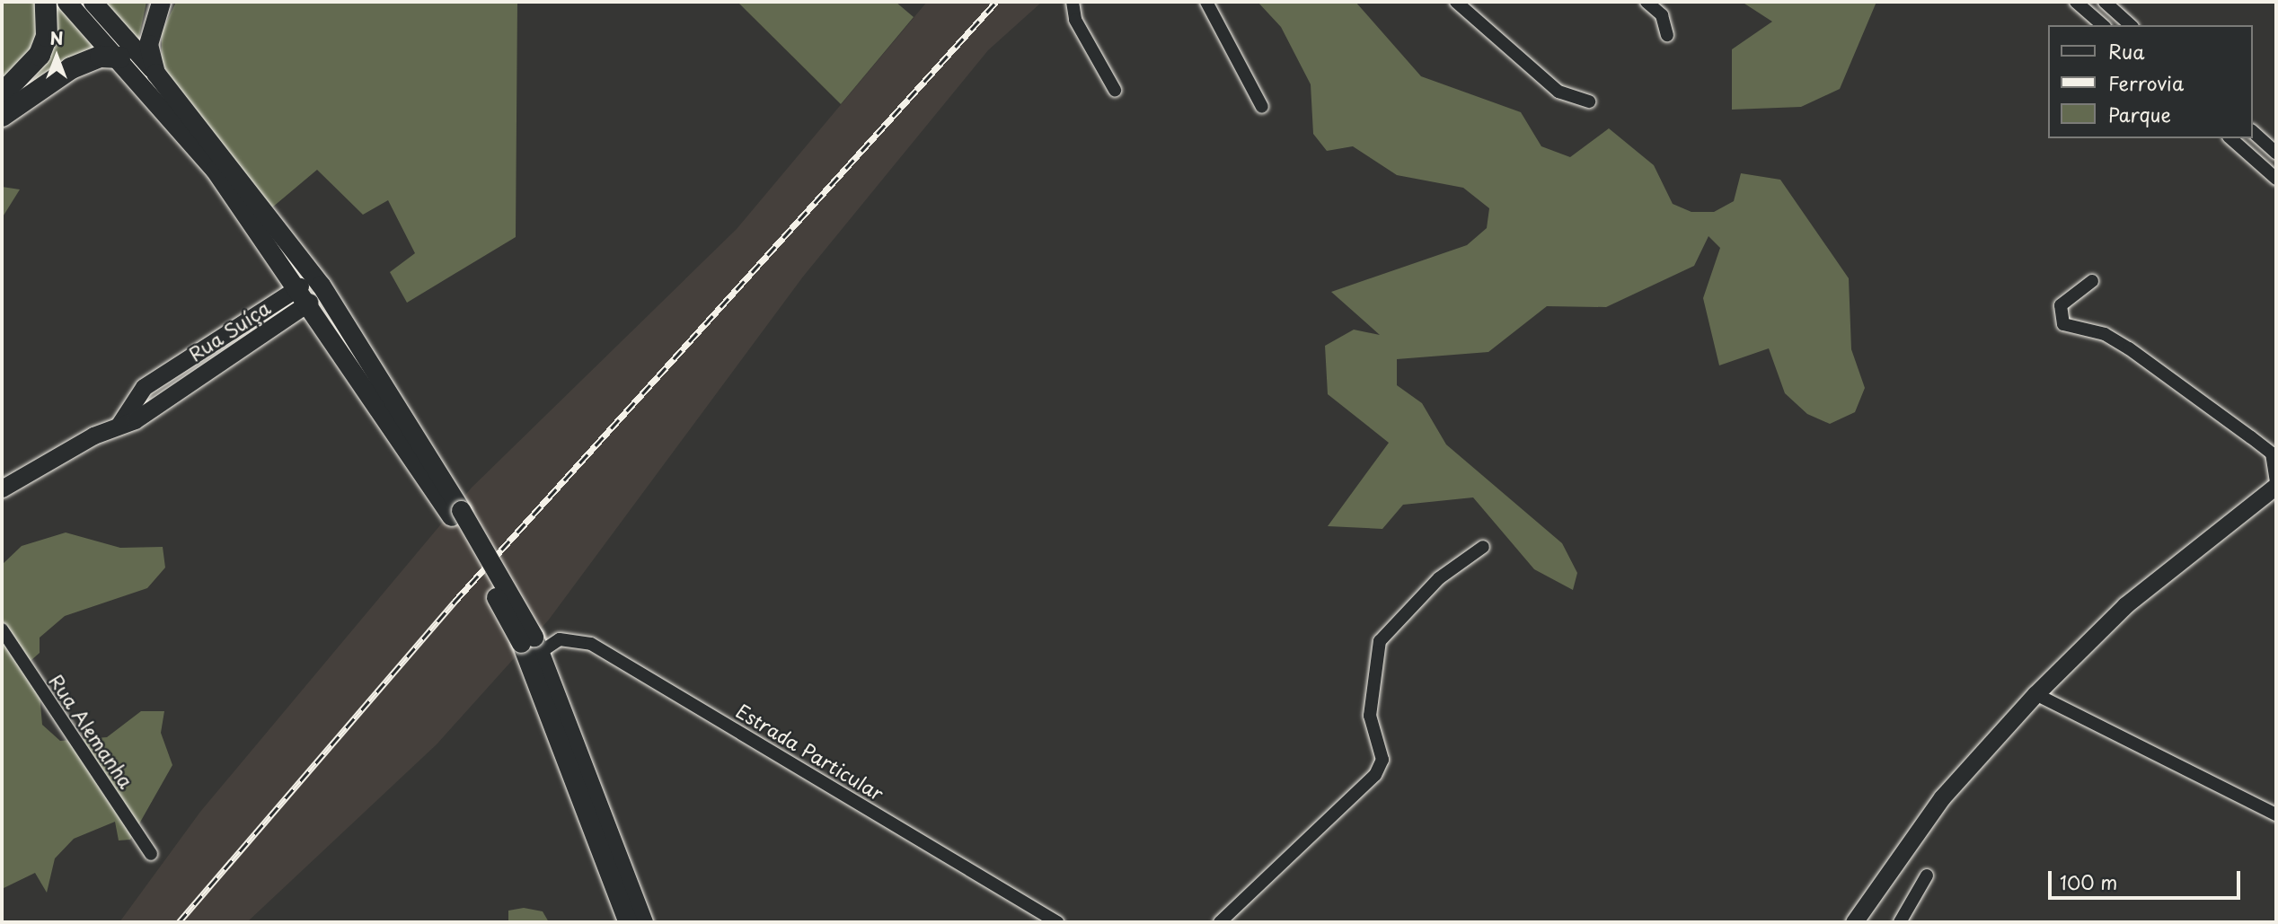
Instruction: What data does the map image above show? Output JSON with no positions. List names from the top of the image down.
{
  "streets": {
    "main road": ["Rua Suíça"],
    "street": ["Rua Alemanha", "Estrada Particular"]
  },
  "legend": ["Rua", "Ferrovia", "Parque"],
  "scale_bar": "100 m",
  "north": "top"
}
